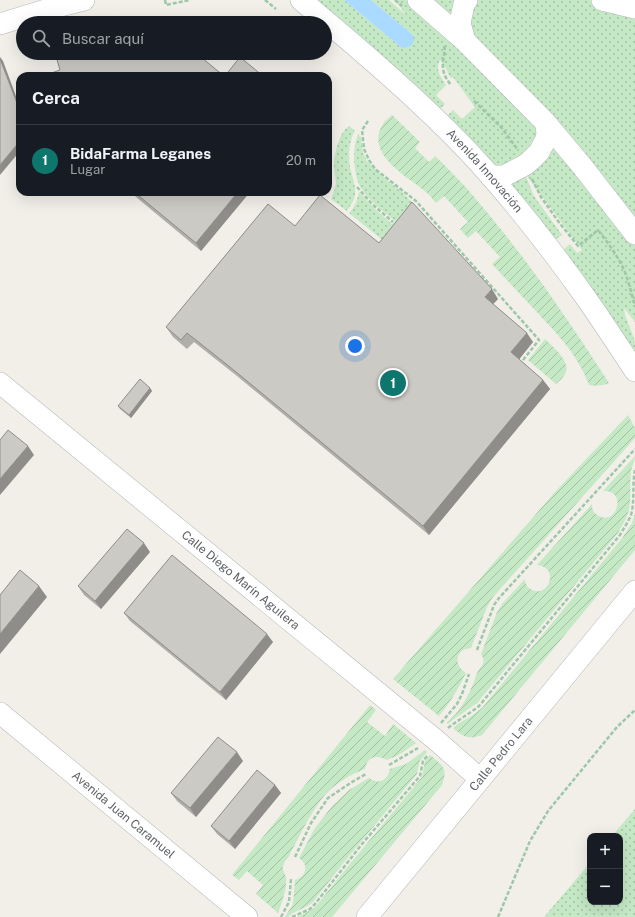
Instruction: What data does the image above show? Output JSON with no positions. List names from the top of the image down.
{
  "streets": {
    "street": [
      "Avenida Innovación",
      "Calle Diego Marín Aguilera",
      "Calle Pedro Lara",
      "Avenida Juan Caramuel"
    ]
  },
  "crossings": [
    ["Calle Diego Marín Aguilera", "Calle Pedro Lara"]
  ],
  "page": {
    "search": "Buscar aquí",
    "heading": "Cerca",
    "list": [
      {
        "mark": "1",
        "name": "BidaFarma Leganes",
        "note": "Lugar",
        "value": "20 m"
      }
    ],
    "pins": "1",
    "map_buttons": ["+", "−"]
  }
}
